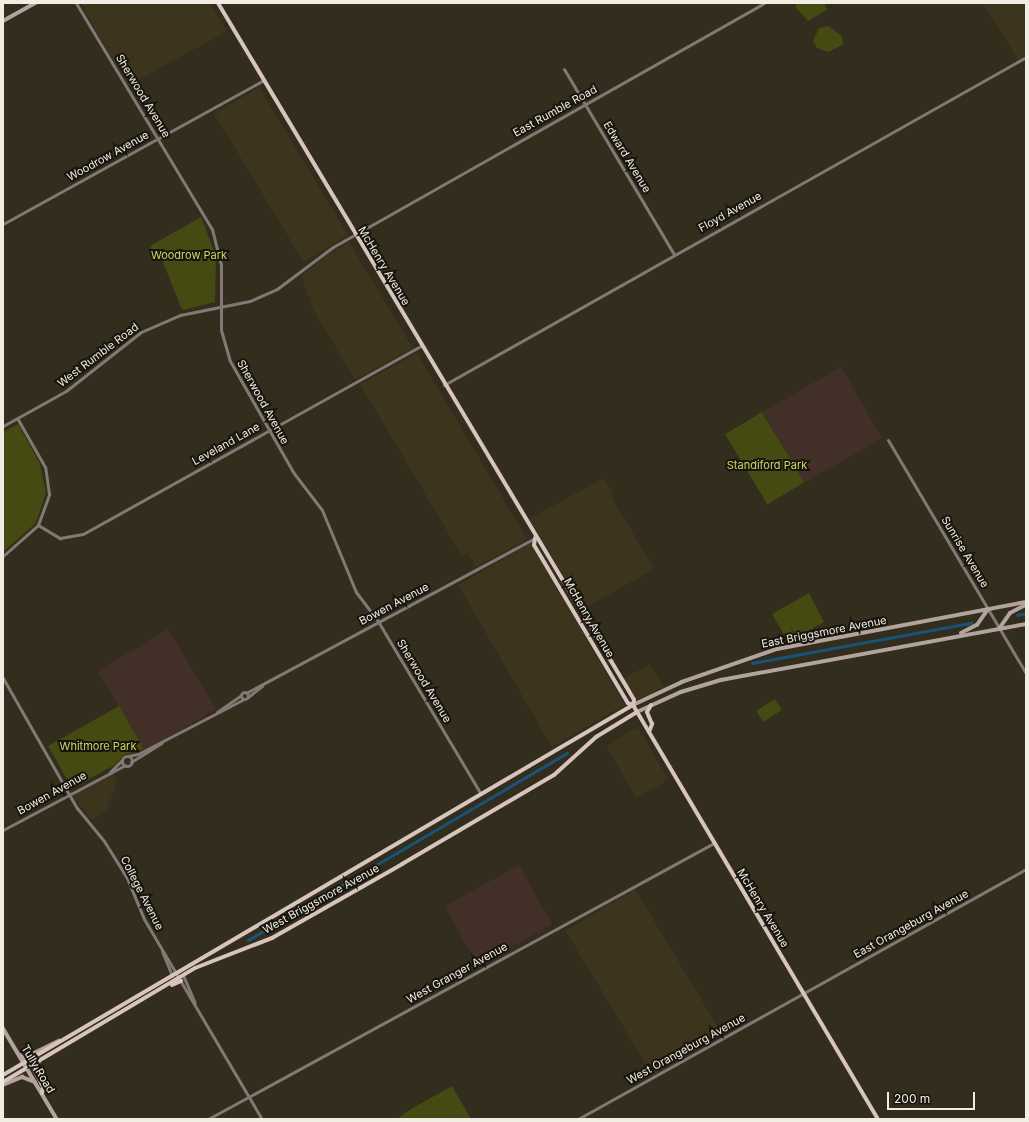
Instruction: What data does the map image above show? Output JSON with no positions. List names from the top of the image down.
{
  "streets": {
    "main road": [
      "McHenry Avenue",
      "East Briggsmore Avenue",
      "West Briggsmore Avenue",
      "Tully Road"
    ],
    "street": [
      "Sherwood Avenue",
      "East Rumble Road",
      "Woodrow Avenue",
      "Edward Avenue",
      "Floyd Avenue",
      "West Rumble Road",
      "Leveland Lane",
      "Sunrise Avenue",
      "Bowen Avenue",
      "College Avenue",
      "East Orangeburg Avenue",
      "West Granger Avenue",
      "West Orangeburg Avenue"
    ]
  },
  "crossings": [
    ["Sherwood Avenue", "Woodrow Avenue"],
    ["Sherwood Avenue", "West Rumble Road"],
    ["Sherwood Avenue", "Leveland Lane"],
    ["Sherwood Avenue", "Bowen Avenue"],
    ["Sherwood Avenue", "West Briggsmore Avenue"],
    ["East Rumble Road", "Edward Avenue"],
    ["East Rumble Road", "McHenry Avenue"],
    ["East Rumble Road", "West Rumble Road"],
    ["Woodrow Avenue", "McHenry Avenue"],
    ["Edward Avenue", "Floyd Avenue"],
    ["Floyd Avenue", "McHenry Avenue"],
    ["McHenry Avenue", "West Rumble Road"],
    ["McHenry Avenue", "Leveland Lane"],
    ["McHenry Avenue", "Bowen Avenue"],
    ["McHenry Avenue", "East Briggsmore Avenue"],
    ["McHenry Avenue", "West Briggsmore Avenue"],
    ["McHenry Avenue", "East Orangeburg Avenue"],
    ["McHenry Avenue", "West Granger Avenue"],
    ["McHenry Avenue", "West Orangeburg Avenue"],
    ["Sunrise Avenue", "East Briggsmore Avenue"],
    ["Bowen Avenue", "College Avenue"],
    ["East Briggsmore Avenue", "West Briggsmore Avenue"],
    ["College Avenue", "West Briggsmore Avenue"],
    ["College Avenue", "West Granger Avenue"],
    ["West Briggsmore Avenue", "Tully Road"],
    ["East Orangeburg Avenue", "West Orangeburg Avenue"]
  ],
  "parks": ["Woodrow Park", "Standiford Park", "Whitmore Park"],
  "scale_bar": "200 m"
}
